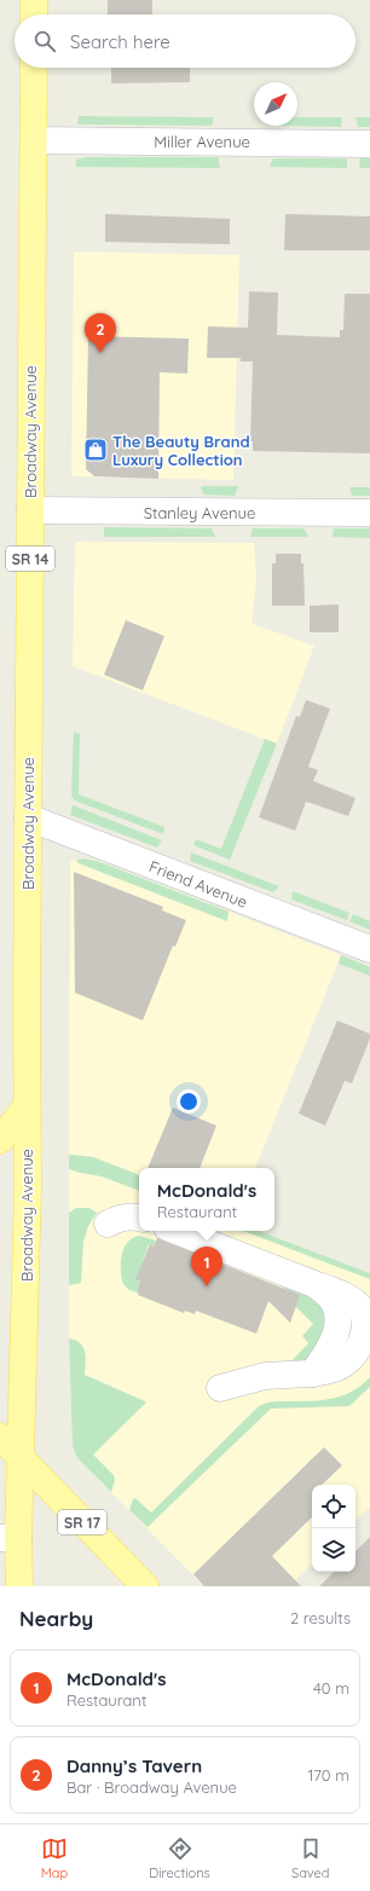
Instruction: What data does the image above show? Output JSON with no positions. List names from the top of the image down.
{
  "streets": {
    "main road": ["Broadway Avenue", "SR 14", "SR 17"],
    "street": ["Miller Avenue", "Stanley Avenue", "Friend Avenue"]
  },
  "crossings": [
    ["Miller Avenue", "Broadway Avenue"],
    ["Broadway Avenue", "Stanley Avenue"],
    ["Broadway Avenue", "Friend Avenue"],
    ["Broadway Avenue", "SR 17"]
  ],
  "places": {
    "shop": ["The Beauty Brand Luxury Collection"]
  },
  "north": "top right",
  "page": {
    "search": "Search here",
    "pins": ["2", "1"],
    "popup": ["McDonald's", "Restaurant"],
    "heading": ["Nearby", "2 results"],
    "list": [
      {
        "mark": "1",
        "name": "McDonald's",
        "note": "Restaurant",
        "value": "40 m"
      },
      {
        "mark": "2",
        "name": "Danny’s Tavern",
        "note": "Bar · Broadway Avenue",
        "value": "170 m"
      }
    ],
    "nav": ["Map", "Directions", "Saved"]
  }
}
